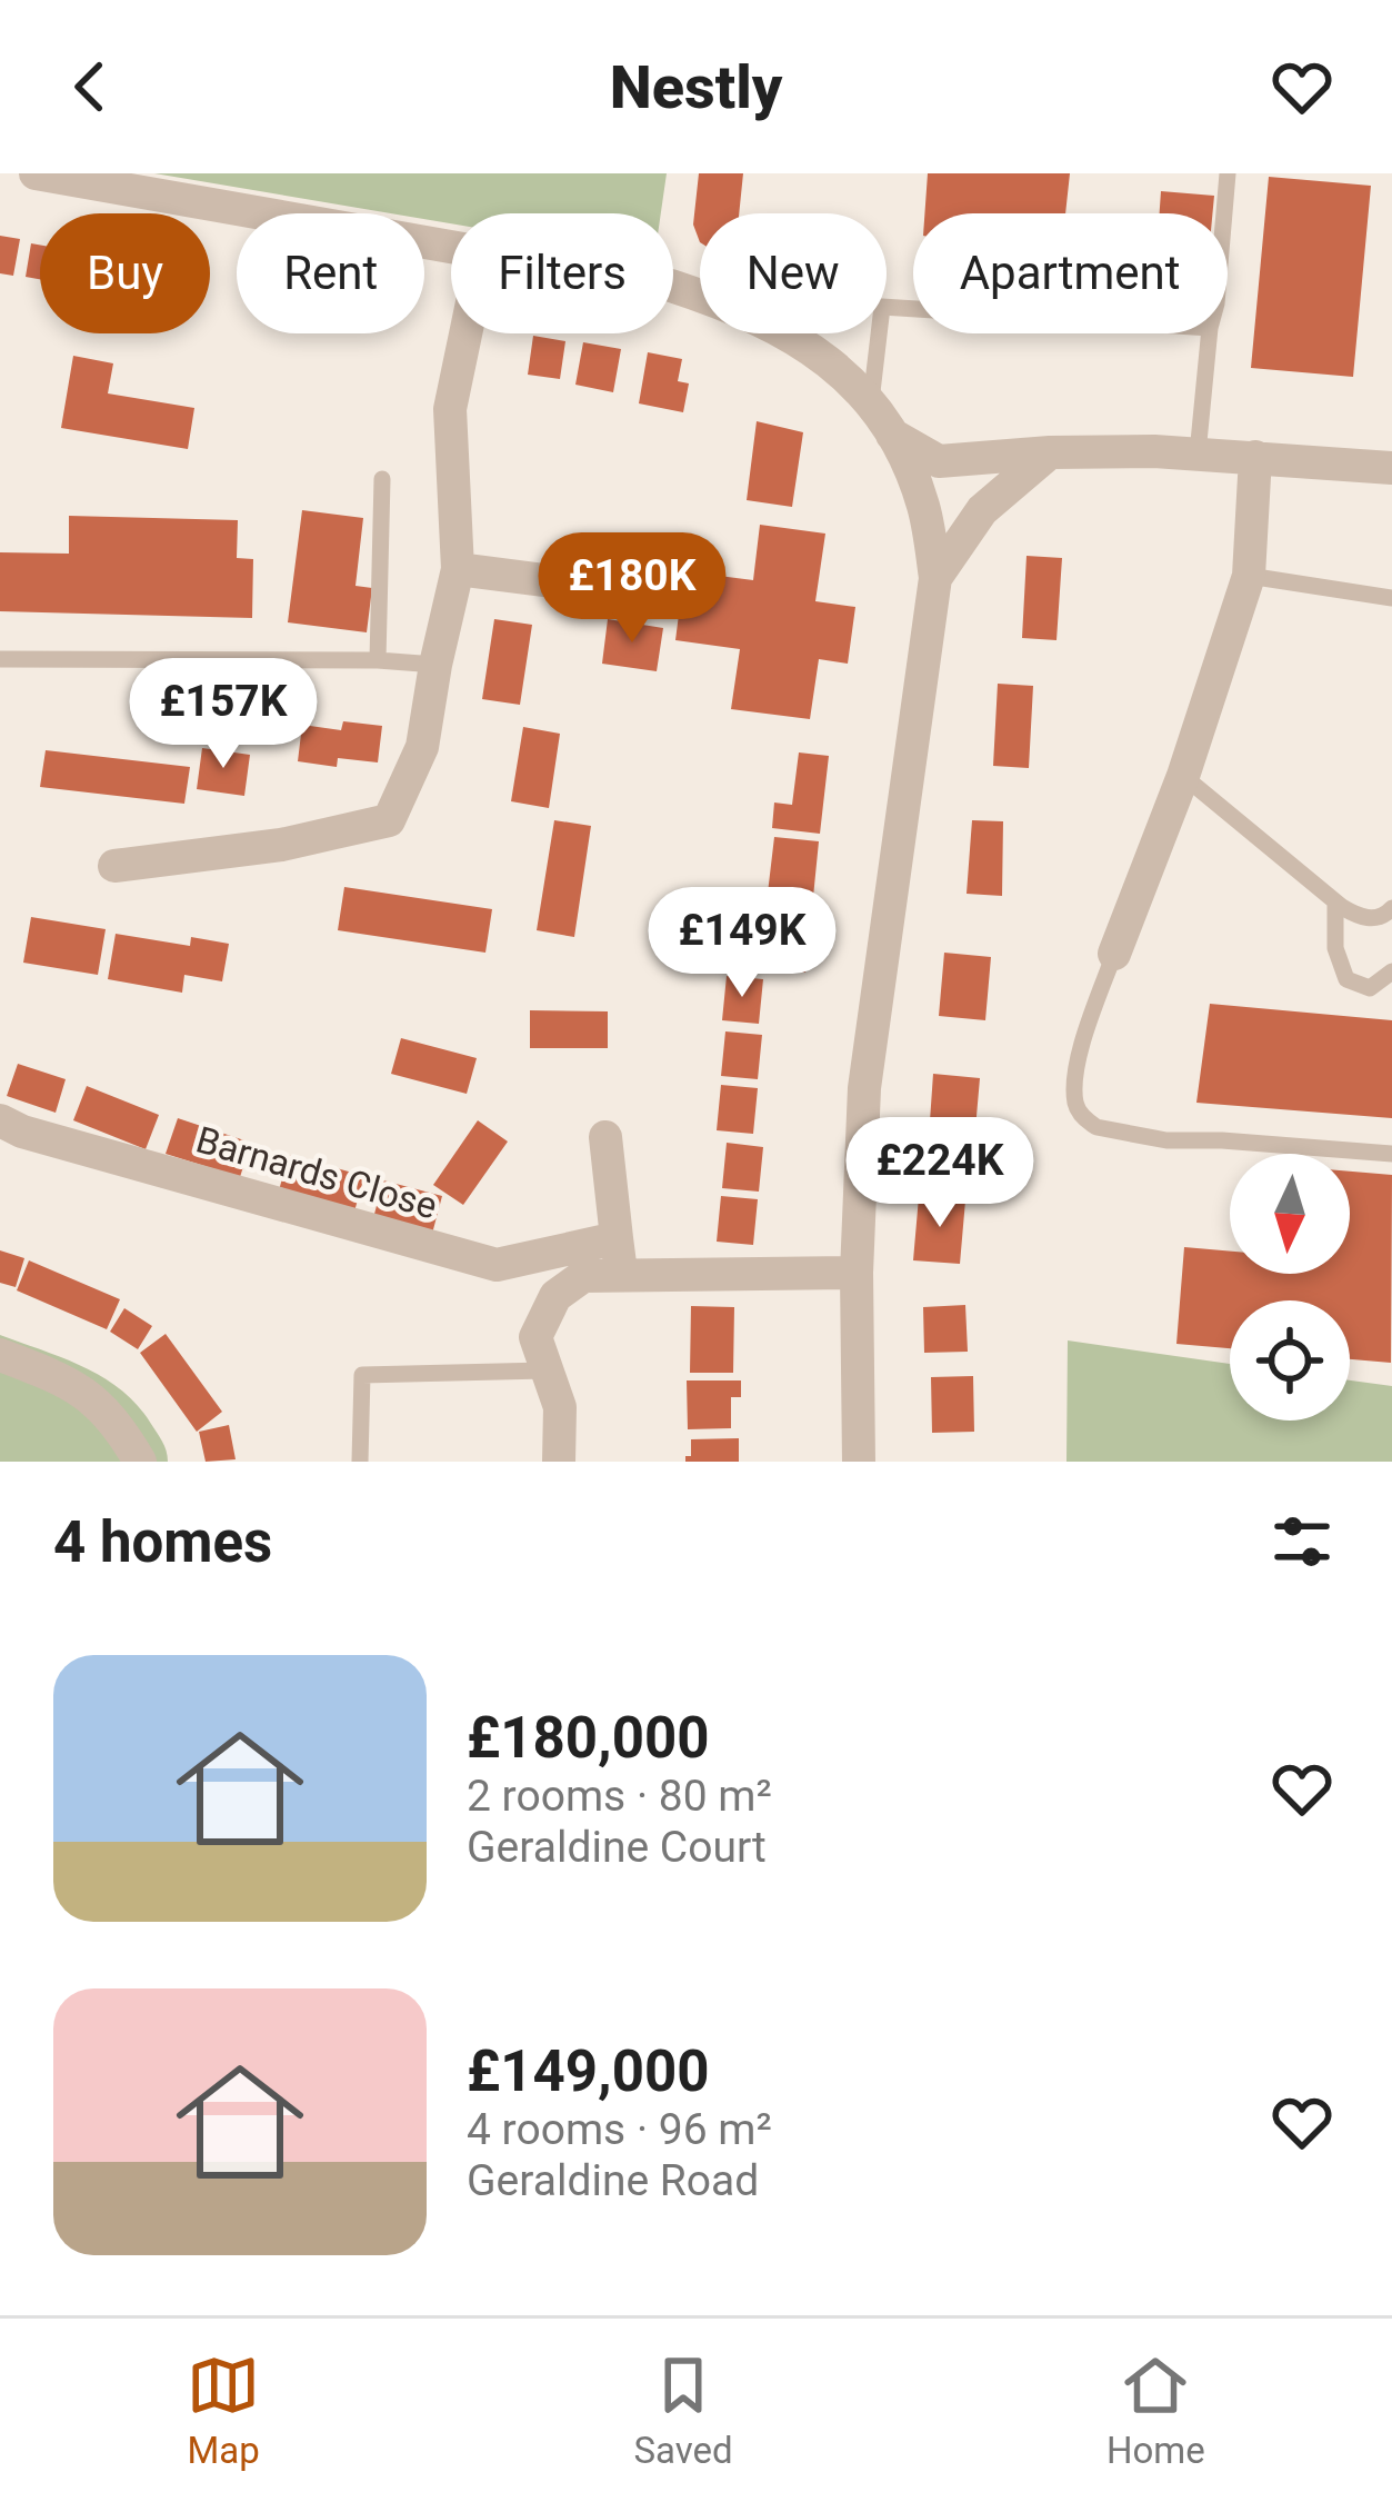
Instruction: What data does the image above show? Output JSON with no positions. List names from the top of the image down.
{
  "streets": {
    "street": ["Barnards Close"]
  },
  "north": "bottom",
  "page": {
    "header": "Nestly",
    "chip": [
      "Buy",
      "Rent",
      "Filters",
      "New",
      "Apartment"
    ],
    "price": [
      "£180K",
      "£157K",
      "£149K",
      "£224K"
    ],
    "heading": "4 homes",
    "list": [
      {
        "name": "£180,000",
        "note": "2 rooms · 80 m² · Geraldine Court"
      },
      {
        "name": "£149,000",
        "note": "4 rooms · 96 m² · Geraldine Road"
      }
    ],
    "tabs": ["Map", "Saved", "Home"]
  }
}
